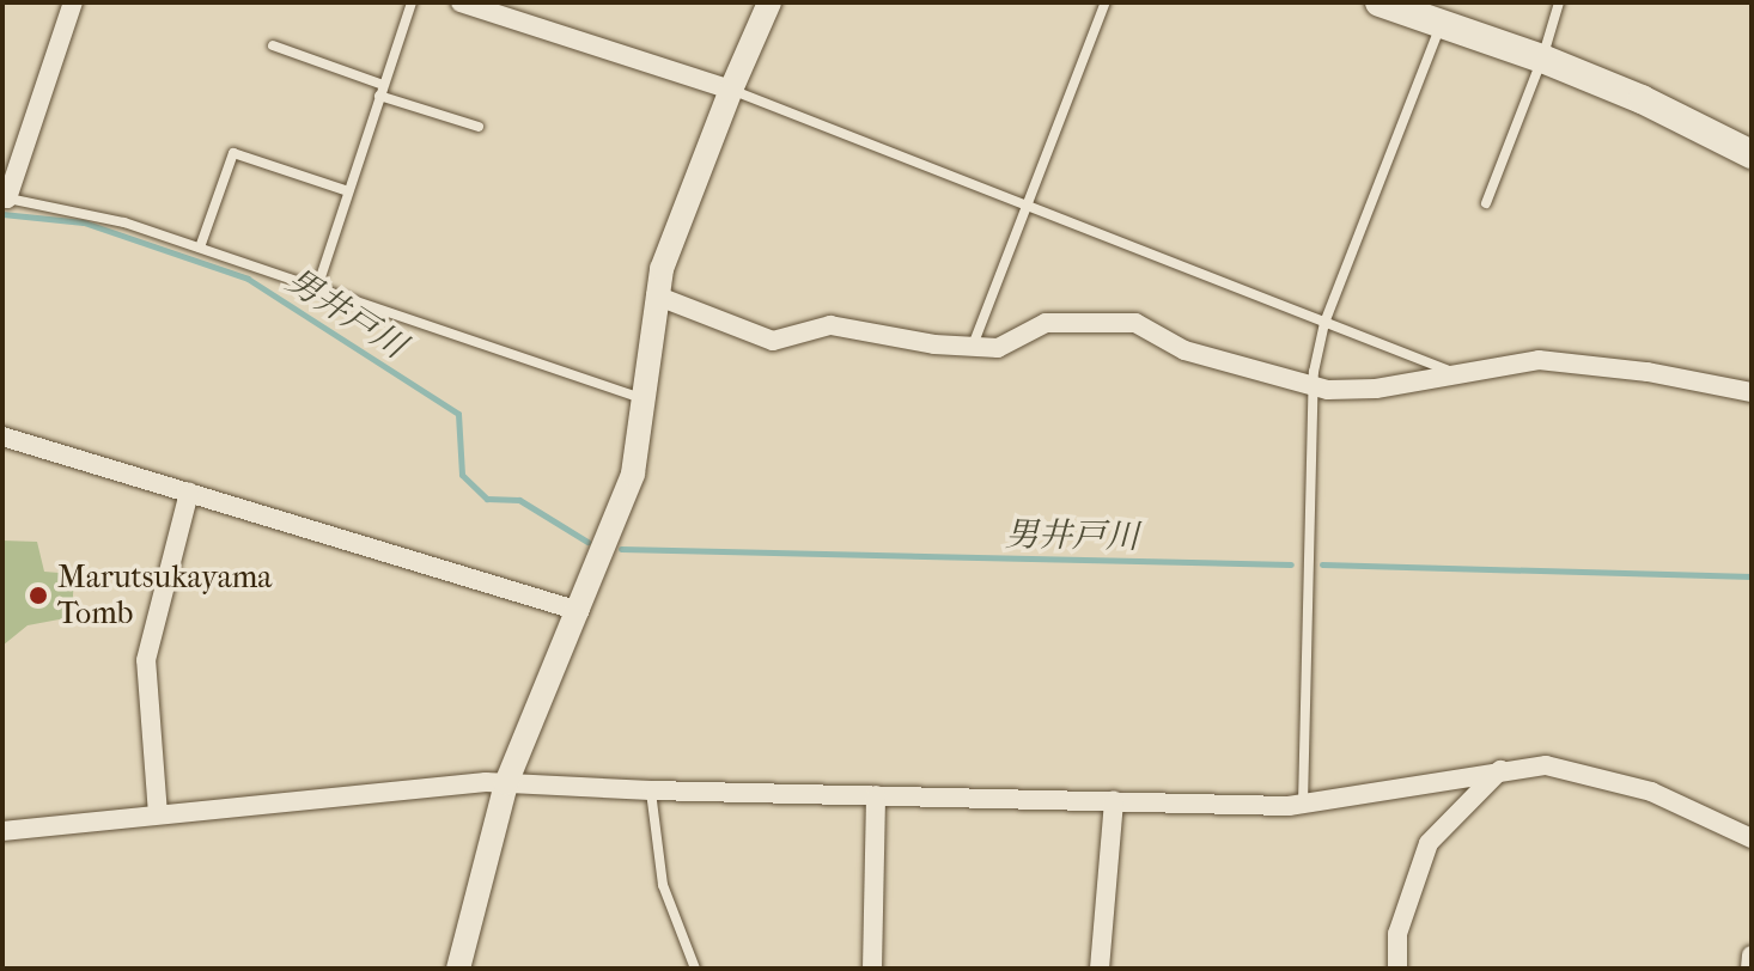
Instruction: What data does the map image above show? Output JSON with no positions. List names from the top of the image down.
{
  "water": ["男井戸川"],
  "places": ["Marutsukayama Tomb"]
}
